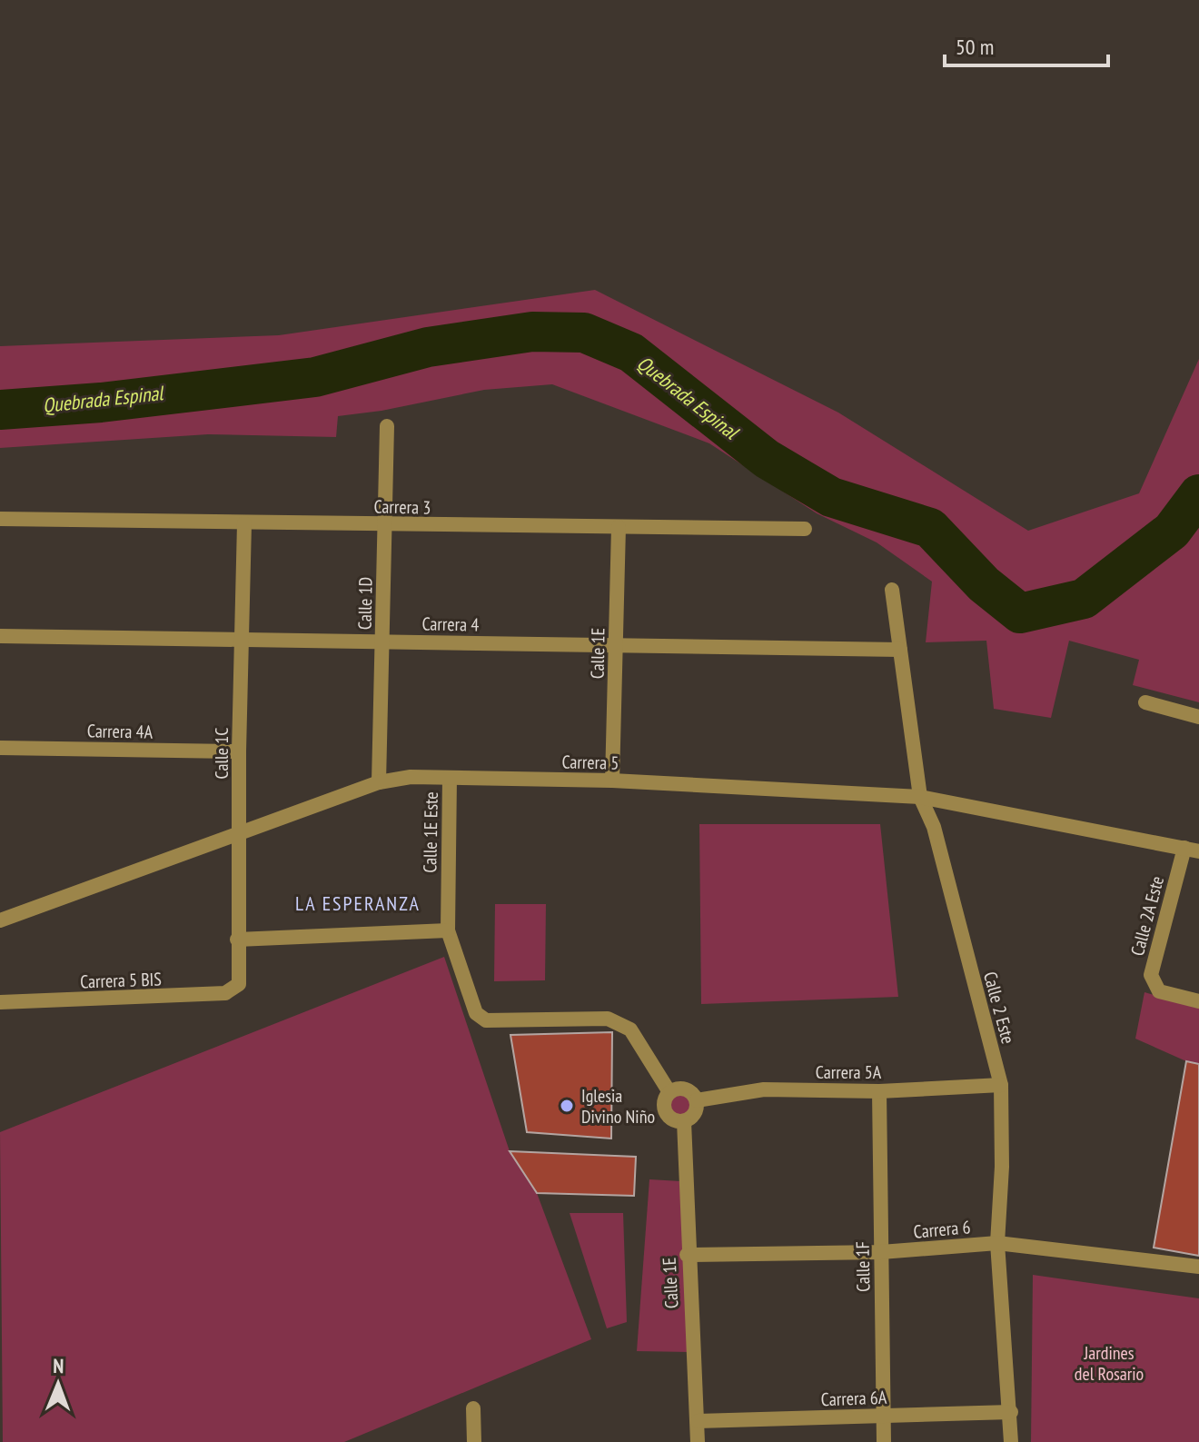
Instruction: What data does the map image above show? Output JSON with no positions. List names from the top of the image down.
{
  "streets": {
    "street": [
      "Carrera 3",
      "Calle 1D",
      "Carrera 4",
      "Calle 1E",
      "Carrera 4A",
      "Calle 1C",
      "Carrera 5",
      "Calle 1E Este",
      "Calle 2A Este",
      "Carrera 5 BIS",
      "Calle 2 Este",
      "Carrera 5A",
      "Carrera 6",
      "Calle 1F",
      "Carrera 6A"
    ]
  },
  "crossings": [
    ["Carrera 3", "Calle 1D"],
    ["Carrera 3", "Calle 1E"],
    ["Carrera 3", "Calle 1C"],
    ["Calle 1D", "Carrera 4"],
    ["Calle 1D", "Carrera 5"],
    ["Carrera 4", "Calle 1E"],
    ["Carrera 4", "Calle 1C"],
    ["Carrera 4", "Calle 2 Este"],
    ["Calle 1E", "Carrera 5"],
    ["Calle 1E", "Calle 1E Este"],
    ["Calle 1E", "Carrera 5A"],
    ["Calle 1E", "Carrera 6"],
    ["Calle 1E", "Carrera 6A"],
    ["Carrera 4A", "Calle 1C"],
    ["Calle 1C", "Carrera 5"],
    ["Calle 1C", "Carrera 5 BIS"],
    ["Carrera 5", "Calle 1E Este"],
    ["Carrera 5", "Calle 2A Este"],
    ["Carrera 5", "Calle 2 Este"],
    ["Calle 1E Este", "Carrera 5A"],
    ["Calle 2 Este", "Carrera 5A"],
    ["Calle 2 Este", "Carrera 6"],
    ["Calle 2 Este", "Carrera 6A"],
    ["Carrera 5A", "Calle 1F"],
    ["Carrera 6", "Calle 1F"],
    ["Calle 1F", "Carrera 6A"]
  ],
  "districts": ["LA ESPERANZA"],
  "water": ["Quebrada Espinal"],
  "parks": ["Jardines del Rosario"],
  "places": ["Iglesia Divino Niño"],
  "scale_bar": "50 m",
  "north": "top"
}
